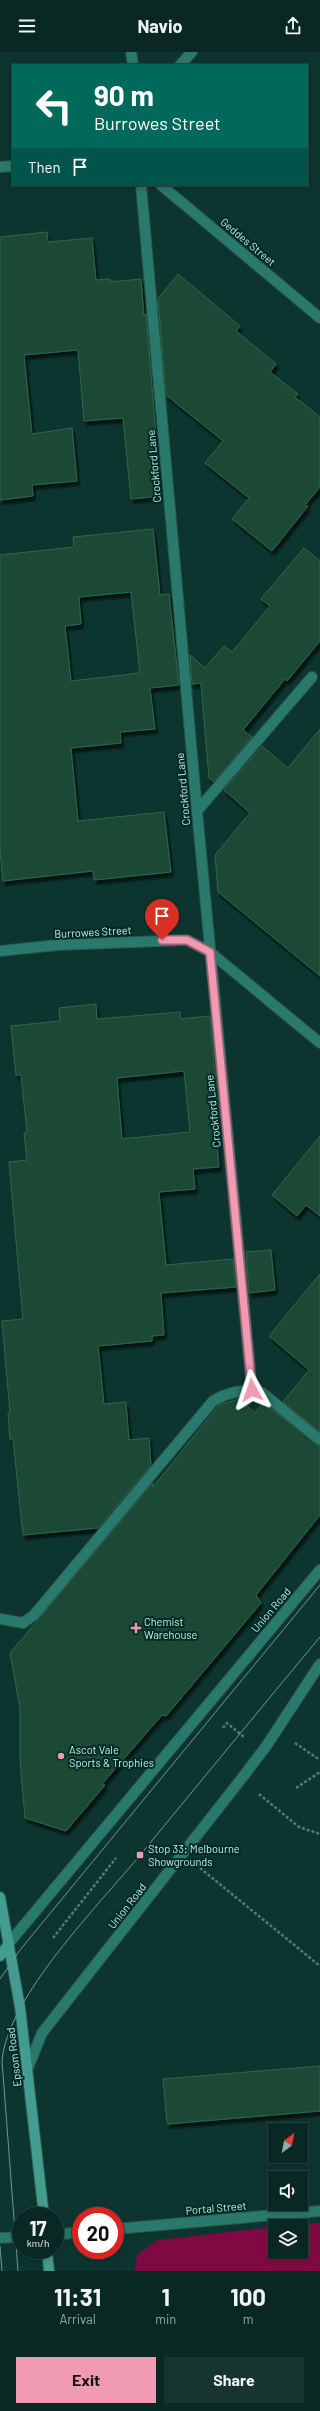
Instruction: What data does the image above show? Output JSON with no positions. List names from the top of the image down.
{
  "streets": {
    "main road": ["Epsom Road"],
    "street": [
      "Geddes Street",
      "Crockford Lane",
      "Burrowes Street",
      "Union Road",
      "Portal Street"
    ]
  },
  "crossings": [
    ["Crockford Lane", "Burrowes Street"],
    ["Union Road", "Epsom Road"]
  ],
  "places": {
    "health": ["Chemist Warehouse"],
    "other": ["Ascot Vale Sports & Trophies"],
    "transit": ["Stop 33: Melbourne Showgrounds"]
  },
  "north": "top right",
  "page": {
    "header": "Navio",
    "turn": ["90 m", "Burrowes Street"],
    "then": "Then",
    "speed": "17 km/h",
    "limit": "20",
    "eta": [
      "11:31",
      "Arrival",
      "1",
      "min",
      "100",
      "m"
    ],
    "buttons": ["Exit", "Share"]
  }
}
